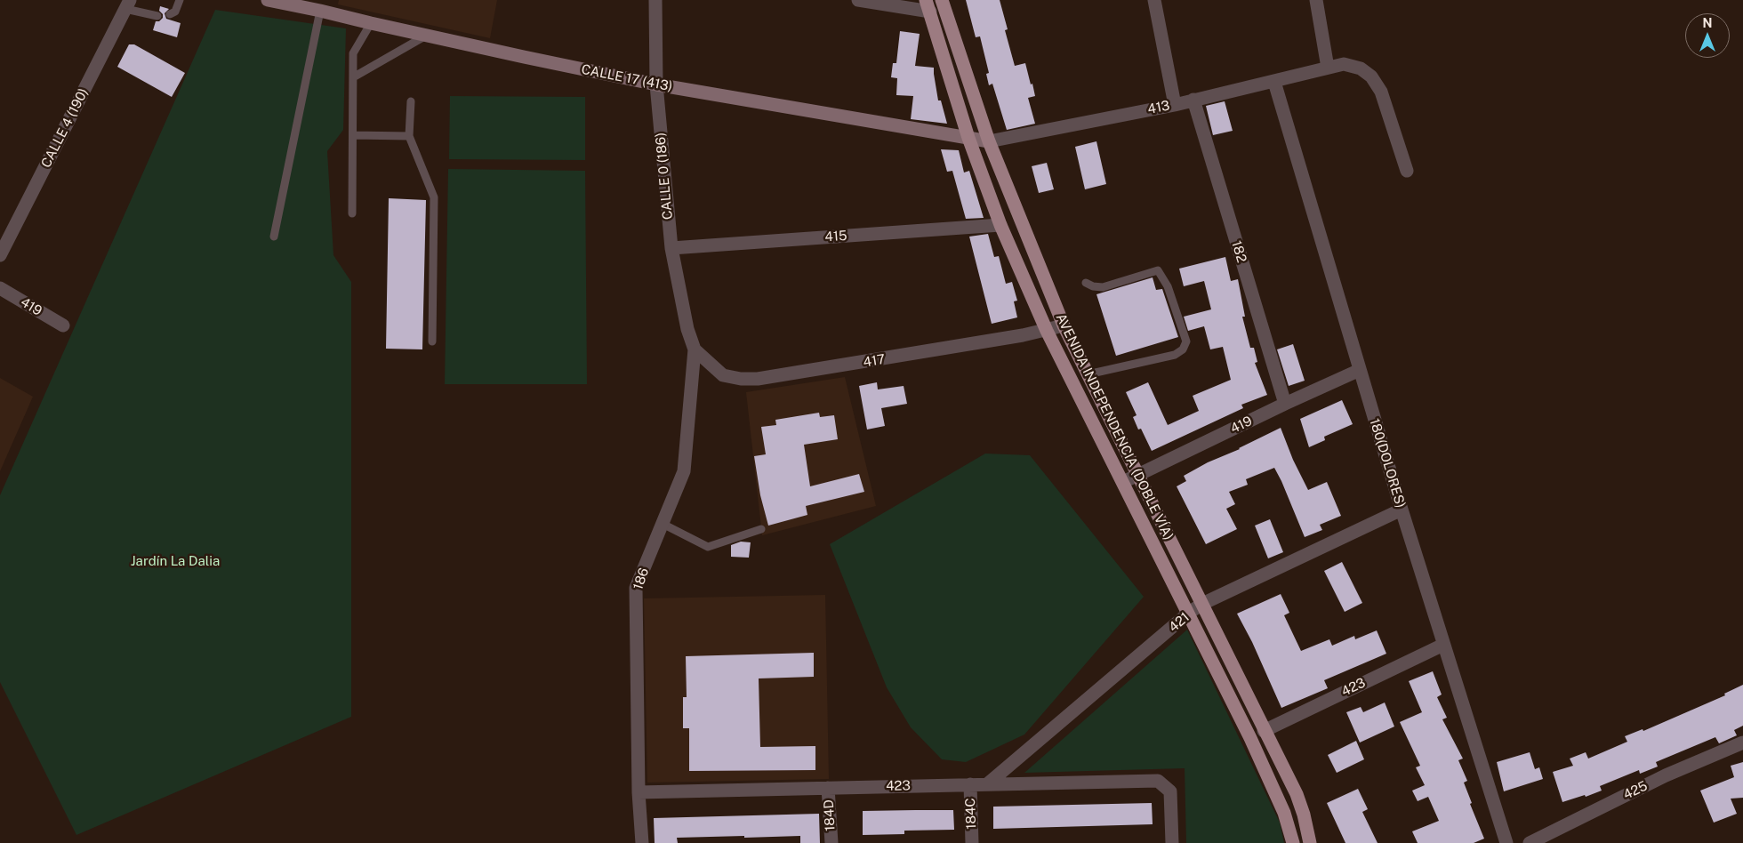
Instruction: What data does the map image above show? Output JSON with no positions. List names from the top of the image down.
{
  "streets": {
    "main road": ["CALLE 17 (413)", "AVENIDA INDEPENDENCIA (DOBLE VÍA)"],
    "street": [
      "413",
      "CALLE 4 (190)",
      "CALLE 0 (186)",
      "415",
      "182",
      "419",
      "417",
      "180(DOLORES)",
      "186",
      "421",
      "423",
      "425",
      "184C",
      "184D"
    ]
  },
  "crossings": [
    ["CALLE 17 (413)", "413"],
    ["CALLE 17 (413)", "CALLE 0 (186)"],
    ["CALLE 17 (413)", "AVENIDA INDEPENDENCIA (DOBLE VÍA)"],
    ["413", "182"],
    ["413", "AVENIDA INDEPENDENCIA (DOBLE VÍA)"],
    ["413", "180(DOLORES)"],
    ["CALLE 0 (186)", "415"],
    ["CALLE 0 (186)", "417"],
    ["CALLE 0 (186)", "186"],
    ["415", "AVENIDA INDEPENDENCIA (DOBLE VÍA)"],
    ["182", "419"],
    ["419", "AVENIDA INDEPENDENCIA (DOBLE VÍA)"],
    ["419", "180(DOLORES)"],
    ["417", "AVENIDA INDEPENDENCIA (DOBLE VÍA)"],
    ["417", "186"],
    ["AVENIDA INDEPENDENCIA (DOBLE VÍA)", "421"],
    ["AVENIDA INDEPENDENCIA (DOBLE VÍA)", "423"],
    ["180(DOLORES)", "421"],
    ["180(DOLORES)", "423"],
    ["186", "423"],
    ["421", "423"],
    ["423", "184C"],
    ["423", "184D"]
  ],
  "parks": ["Jardín La Dalia"],
  "north": "top"
}
